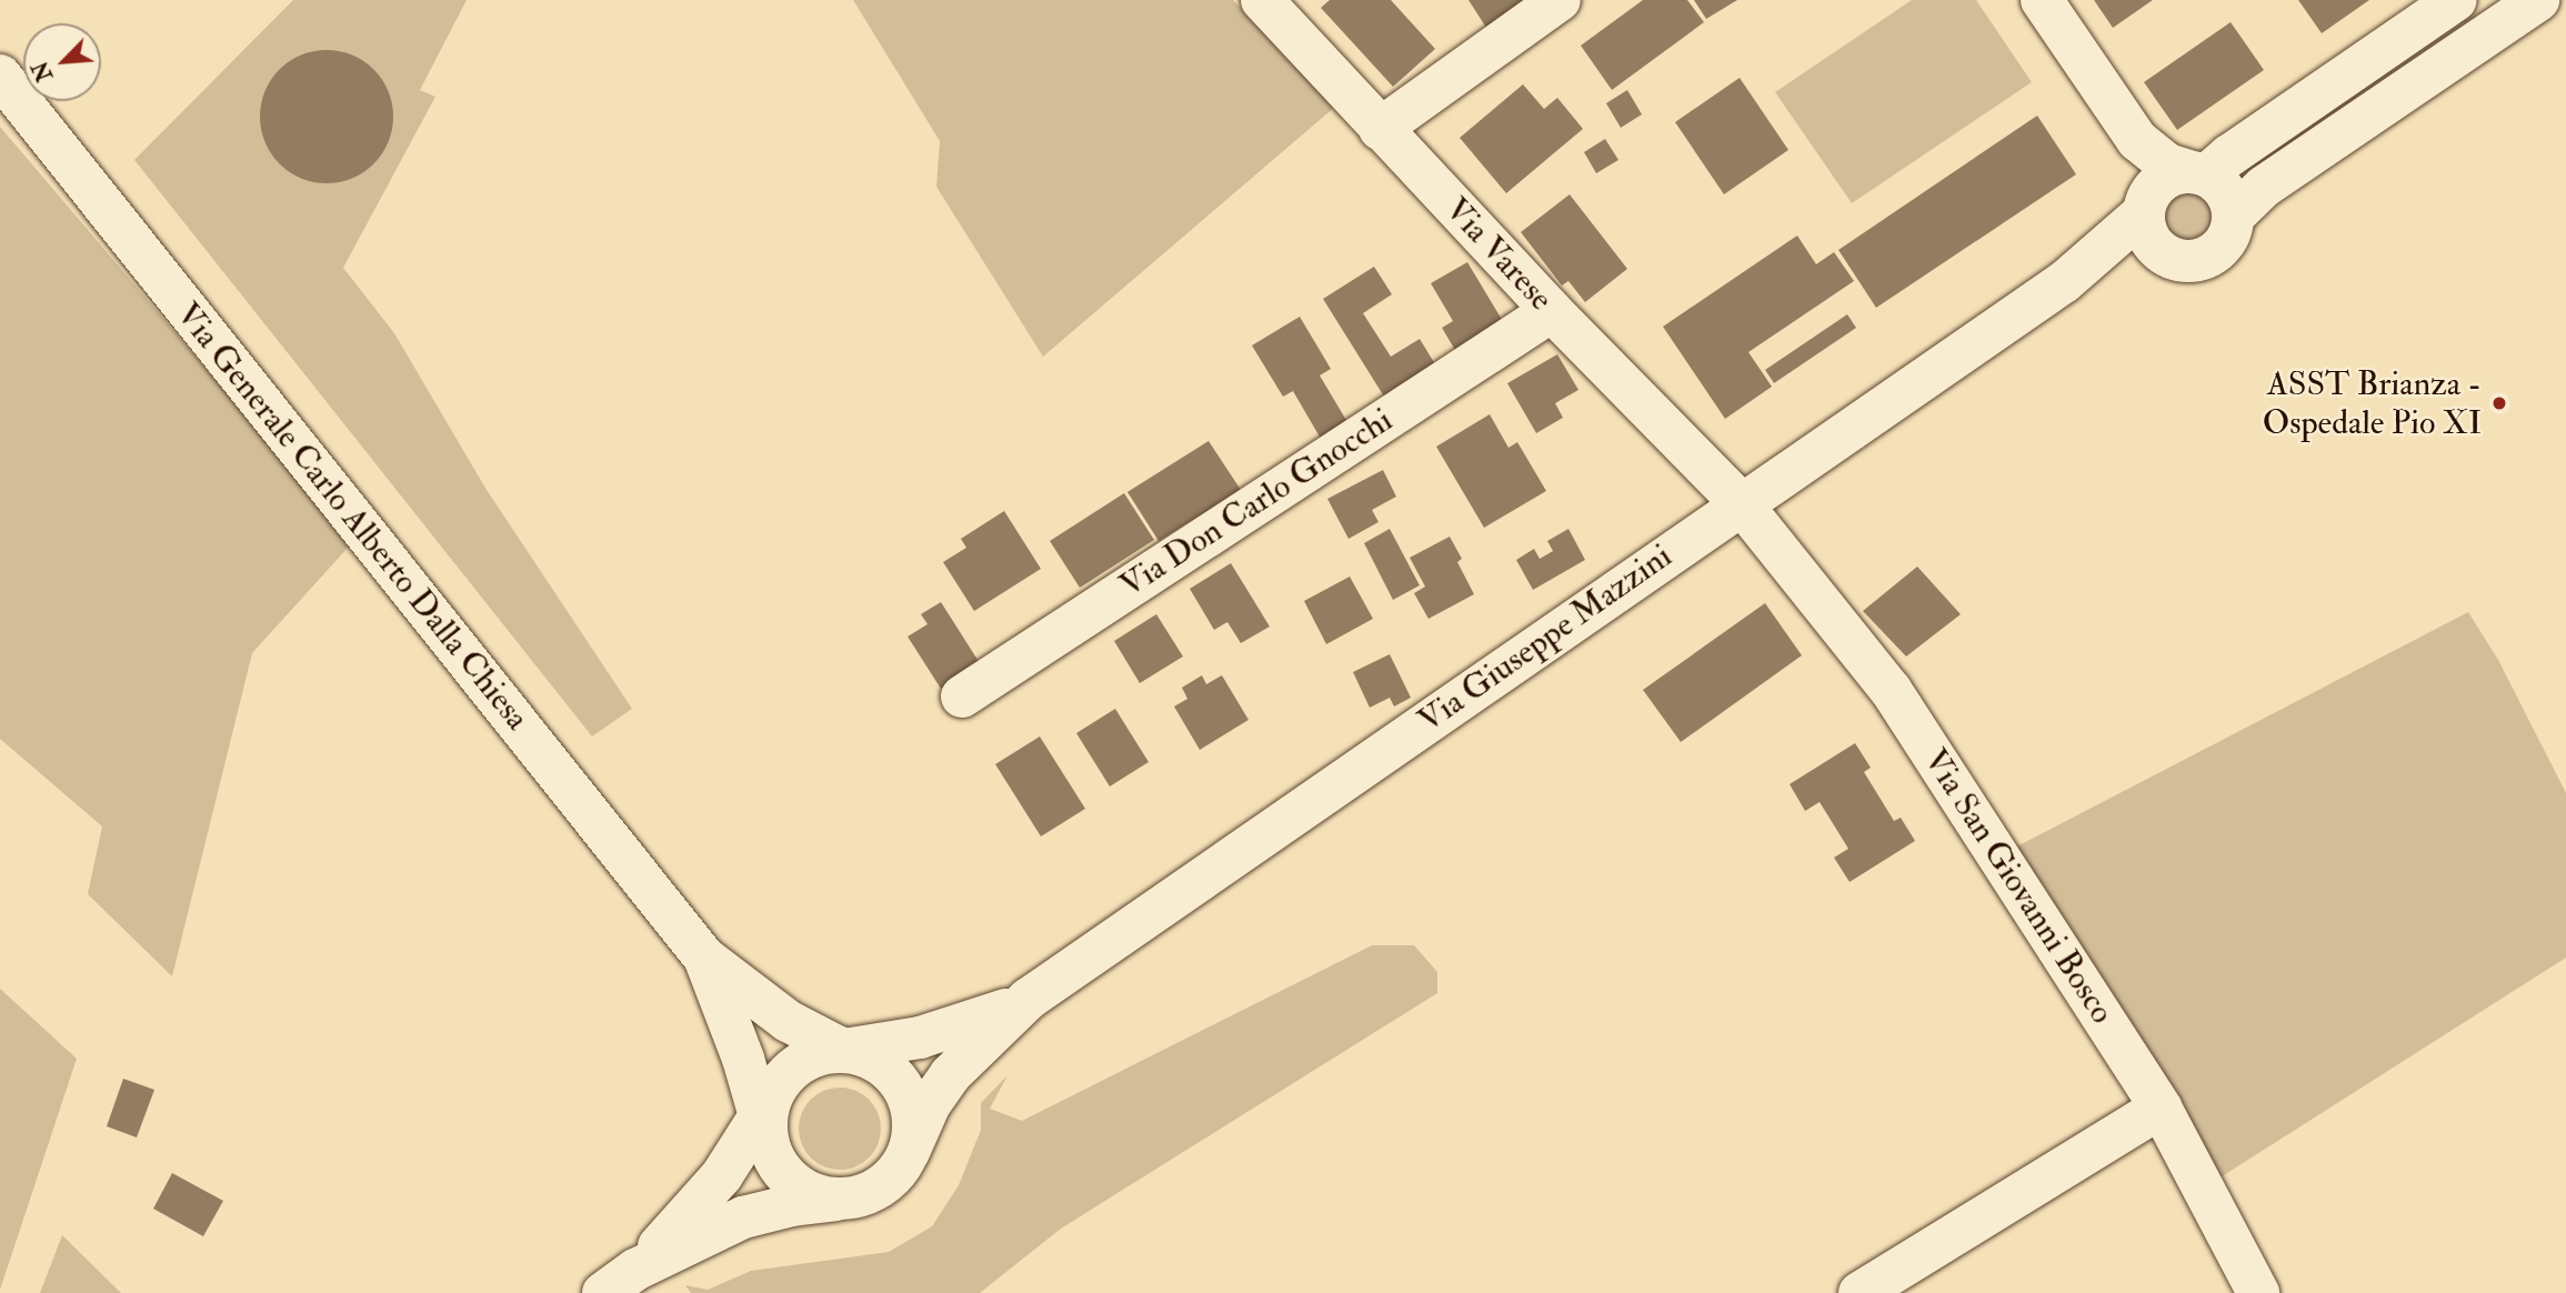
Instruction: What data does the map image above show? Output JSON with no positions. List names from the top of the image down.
{
  "streets": {
    "street": [
      "Via Varese",
      "Via Don Carlo Gnocchi",
      "Via Generale Carlo Alberto Dalla Chiesa",
      "Via Giuseppe Mazzini",
      "Via San Giovanni Bosco"
    ]
  },
  "crossings": [
    ["Via Varese", "Via Don Carlo Gnocchi"],
    ["Via Varese", "Via Giuseppe Mazzini"],
    ["Via Varese", "Via San Giovanni Bosco"],
    ["Via Generale Carlo Alberto Dalla Chiesa", "Via Giuseppe Mazzini"],
    ["Via Giuseppe Mazzini", "Via San Giovanni Bosco"]
  ],
  "places": ["ASST Brianza - Ospedale Pio XI"],
  "north": "bottom left"
}
